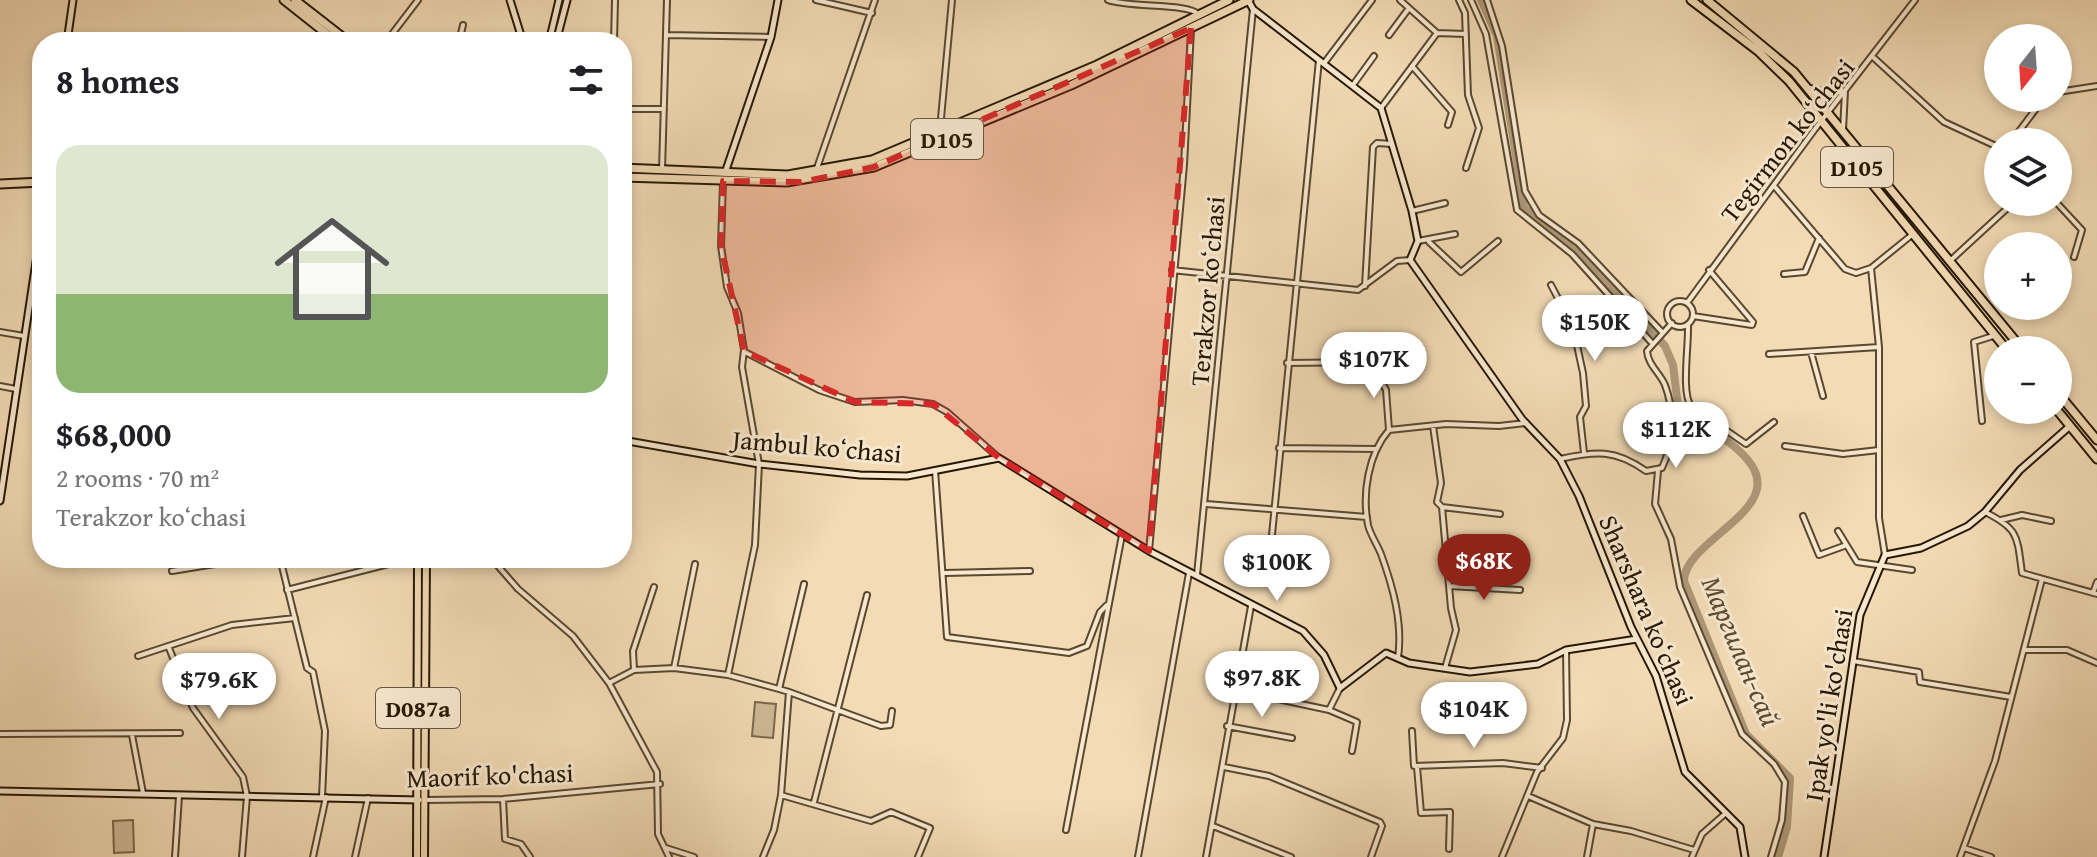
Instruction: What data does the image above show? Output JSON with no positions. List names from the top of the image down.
{
  "streets": {
    "highway": ["D105"],
    "main road": ["D087a"],
    "street": [
      "Tegirmon koʻchasi",
      "Terakzor koʻchasi",
      "Jambul koʻchasi",
      "Sharshara koʻchasi",
      "Ipak yo'li ko'chasi",
      "Maorif ko'chasi"
    ]
  },
  "crossings": [
    ["D105", "Tegirmon koʻchasi"],
    ["D105", "Terakzor koʻchasi"],
    ["D087a", "Maorif ko'chasi"]
  ],
  "water": ["Маргилан-сай"],
  "north": "bottom",
  "page": {
    "map_buttons": ["+", "−"],
    "heading": "8 homes",
    "list": [
      {
        "name": "$68,000",
        "note": "2 rooms · 70 m² · Terakzor koʻchasi"
      }
    ],
    "price": [
      "$150K",
      "$107K",
      "$112K",
      "$68K",
      "$100K",
      "$97.8K",
      "$79.6K",
      "$104K"
    ]
  }
}
